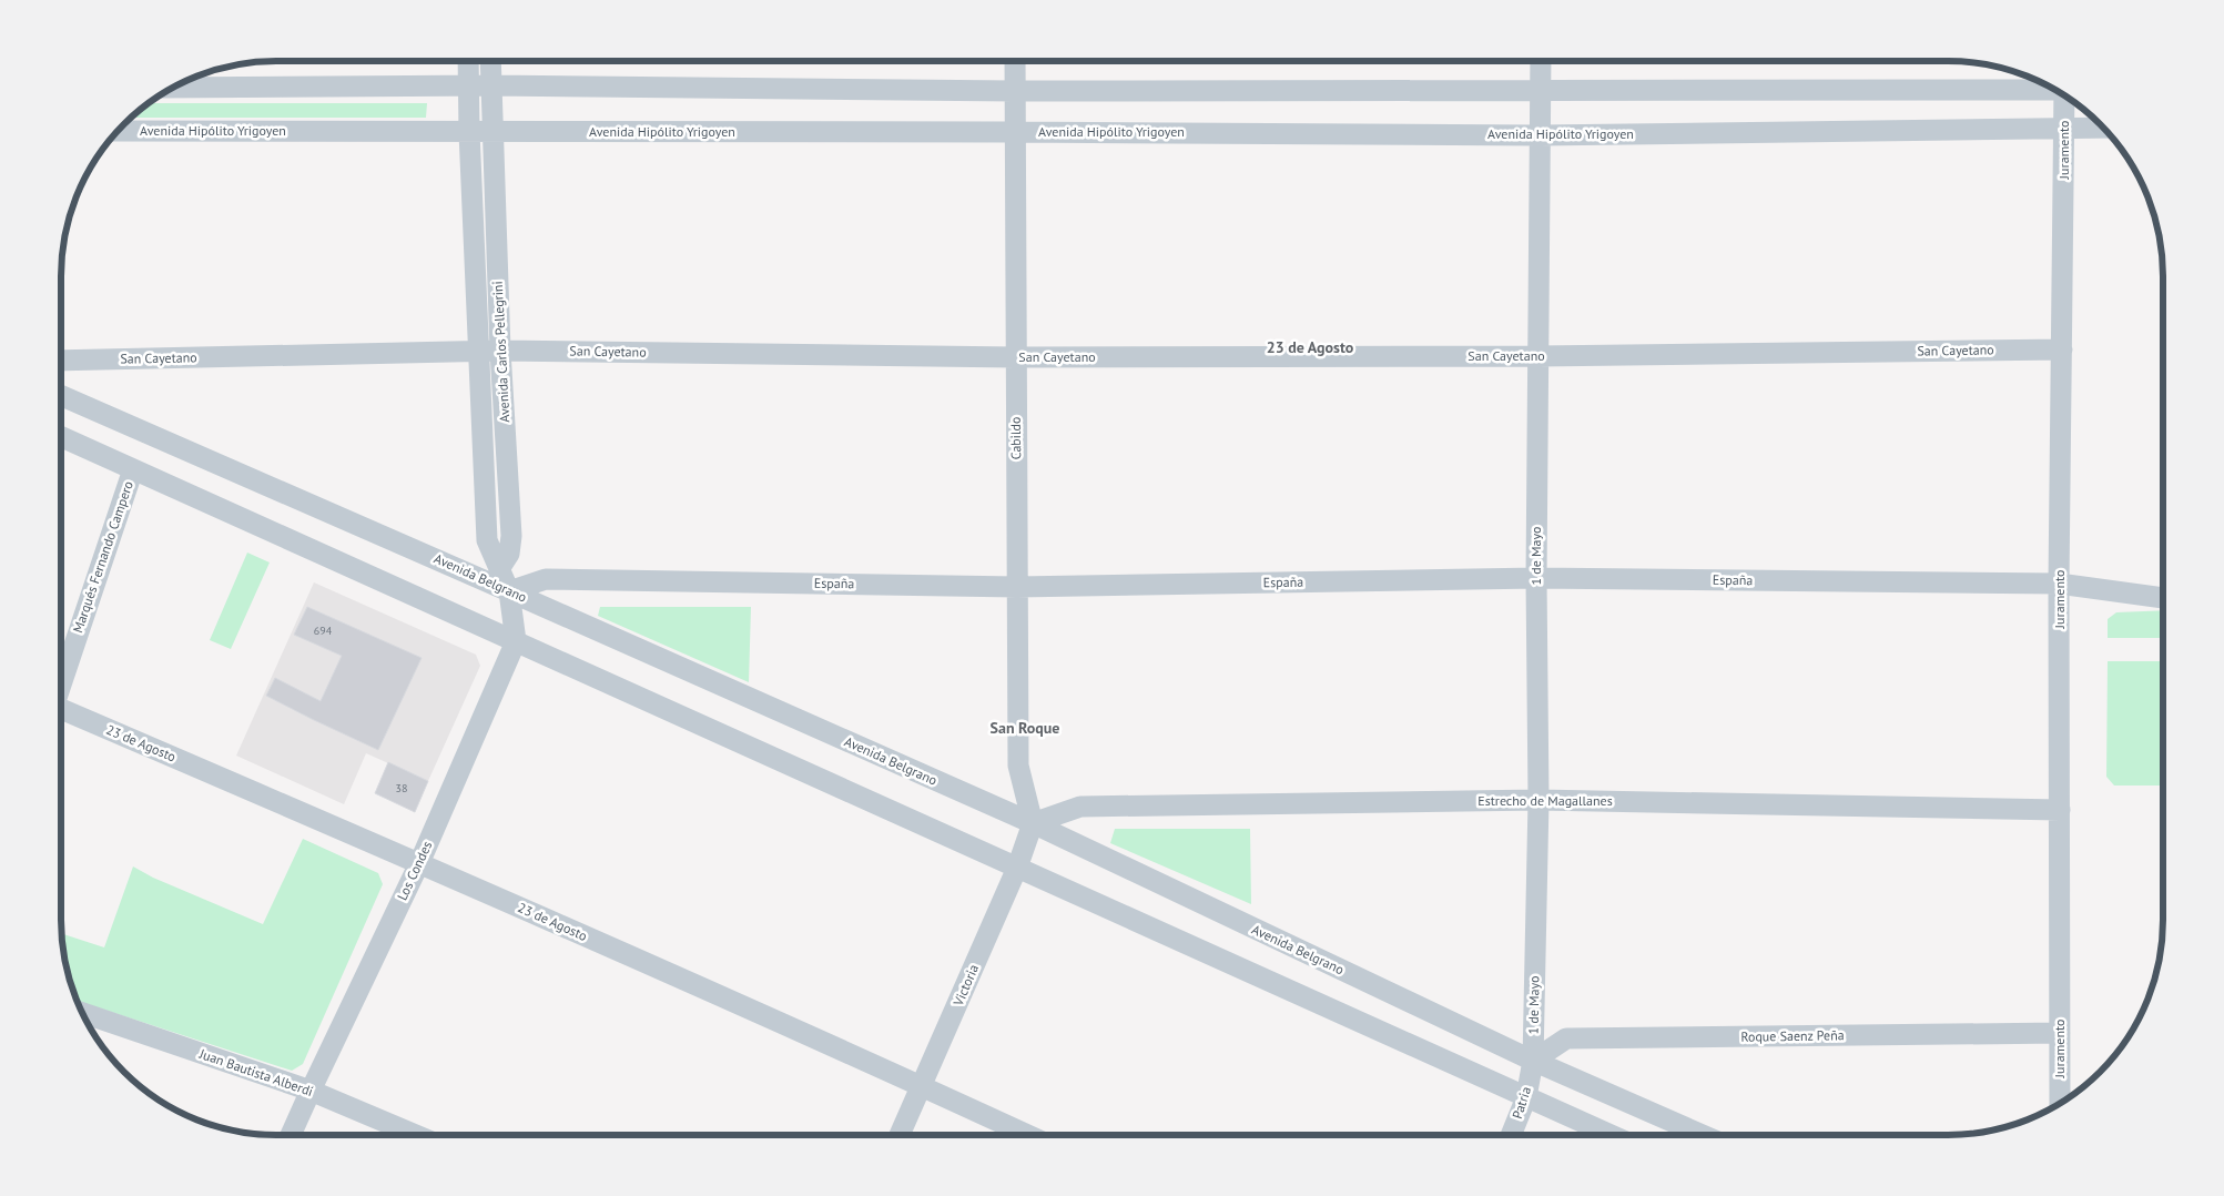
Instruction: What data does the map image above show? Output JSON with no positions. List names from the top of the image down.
{
  "streets": {
    "street": [
      "Avenida Hipólito Yrigoyen",
      "Juramento",
      "San Cayetano",
      "Avenida Carlos Pellegrini",
      "Cabildo",
      "1 de Mayo",
      "Marqués Fernando Campero",
      "Avenida Belgrano",
      "España",
      "23 de Agosto",
      "Estrecho de Magallanes",
      "Los Condes",
      "Victoria",
      "Roque Saenz Peña",
      "Juan Bautista Alberdi",
      "Patria"
    ]
  },
  "crossings": [
    ["Avenida Hipólito Yrigoyen", "Juramento"],
    ["Avenida Hipólito Yrigoyen", "Avenida Carlos Pellegrini"],
    ["Avenida Hipólito Yrigoyen", "Cabildo"],
    ["Avenida Hipólito Yrigoyen", "1 de Mayo"],
    ["Juramento", "San Cayetano"],
    ["Juramento", "España"],
    ["Juramento", "Estrecho de Magallanes"],
    ["Juramento", "Roque Saenz Peña"],
    ["San Cayetano", "Avenida Carlos Pellegrini"],
    ["San Cayetano", "Cabildo"],
    ["San Cayetano", "1 de Mayo"],
    ["Avenida Carlos Pellegrini", "Avenida Belgrano"],
    ["Avenida Carlos Pellegrini", "España"],
    ["Cabildo", "Avenida Belgrano"],
    ["Cabildo", "España"],
    ["Cabildo", "Estrecho de Magallanes"],
    ["Cabildo", "Victoria"],
    ["1 de Mayo", "Avenida Belgrano"],
    ["1 de Mayo", "España"],
    ["1 de Mayo", "Estrecho de Magallanes"],
    ["1 de Mayo", "Roque Saenz Peña"],
    ["1 de Mayo", "Patria"],
    ["Avenida Belgrano", "España"],
    ["Avenida Belgrano", "Estrecho de Magallanes"],
    ["Avenida Belgrano", "Victoria"],
    ["Avenida Belgrano", "Roque Saenz Peña"],
    ["Avenida Belgrano", "Patria"],
    ["23 de Agosto", "Los Condes"],
    ["23 de Agosto", "Victoria"],
    ["Estrecho de Magallanes", "Victoria"],
    ["Los Condes", "Juan Bautista Alberdi"],
    ["Roque Saenz Peña", "Patria"]
  ],
  "districts": ["23 de Agosto", "San Roque"],
  "house_numbers": ["694", "38"]
}
